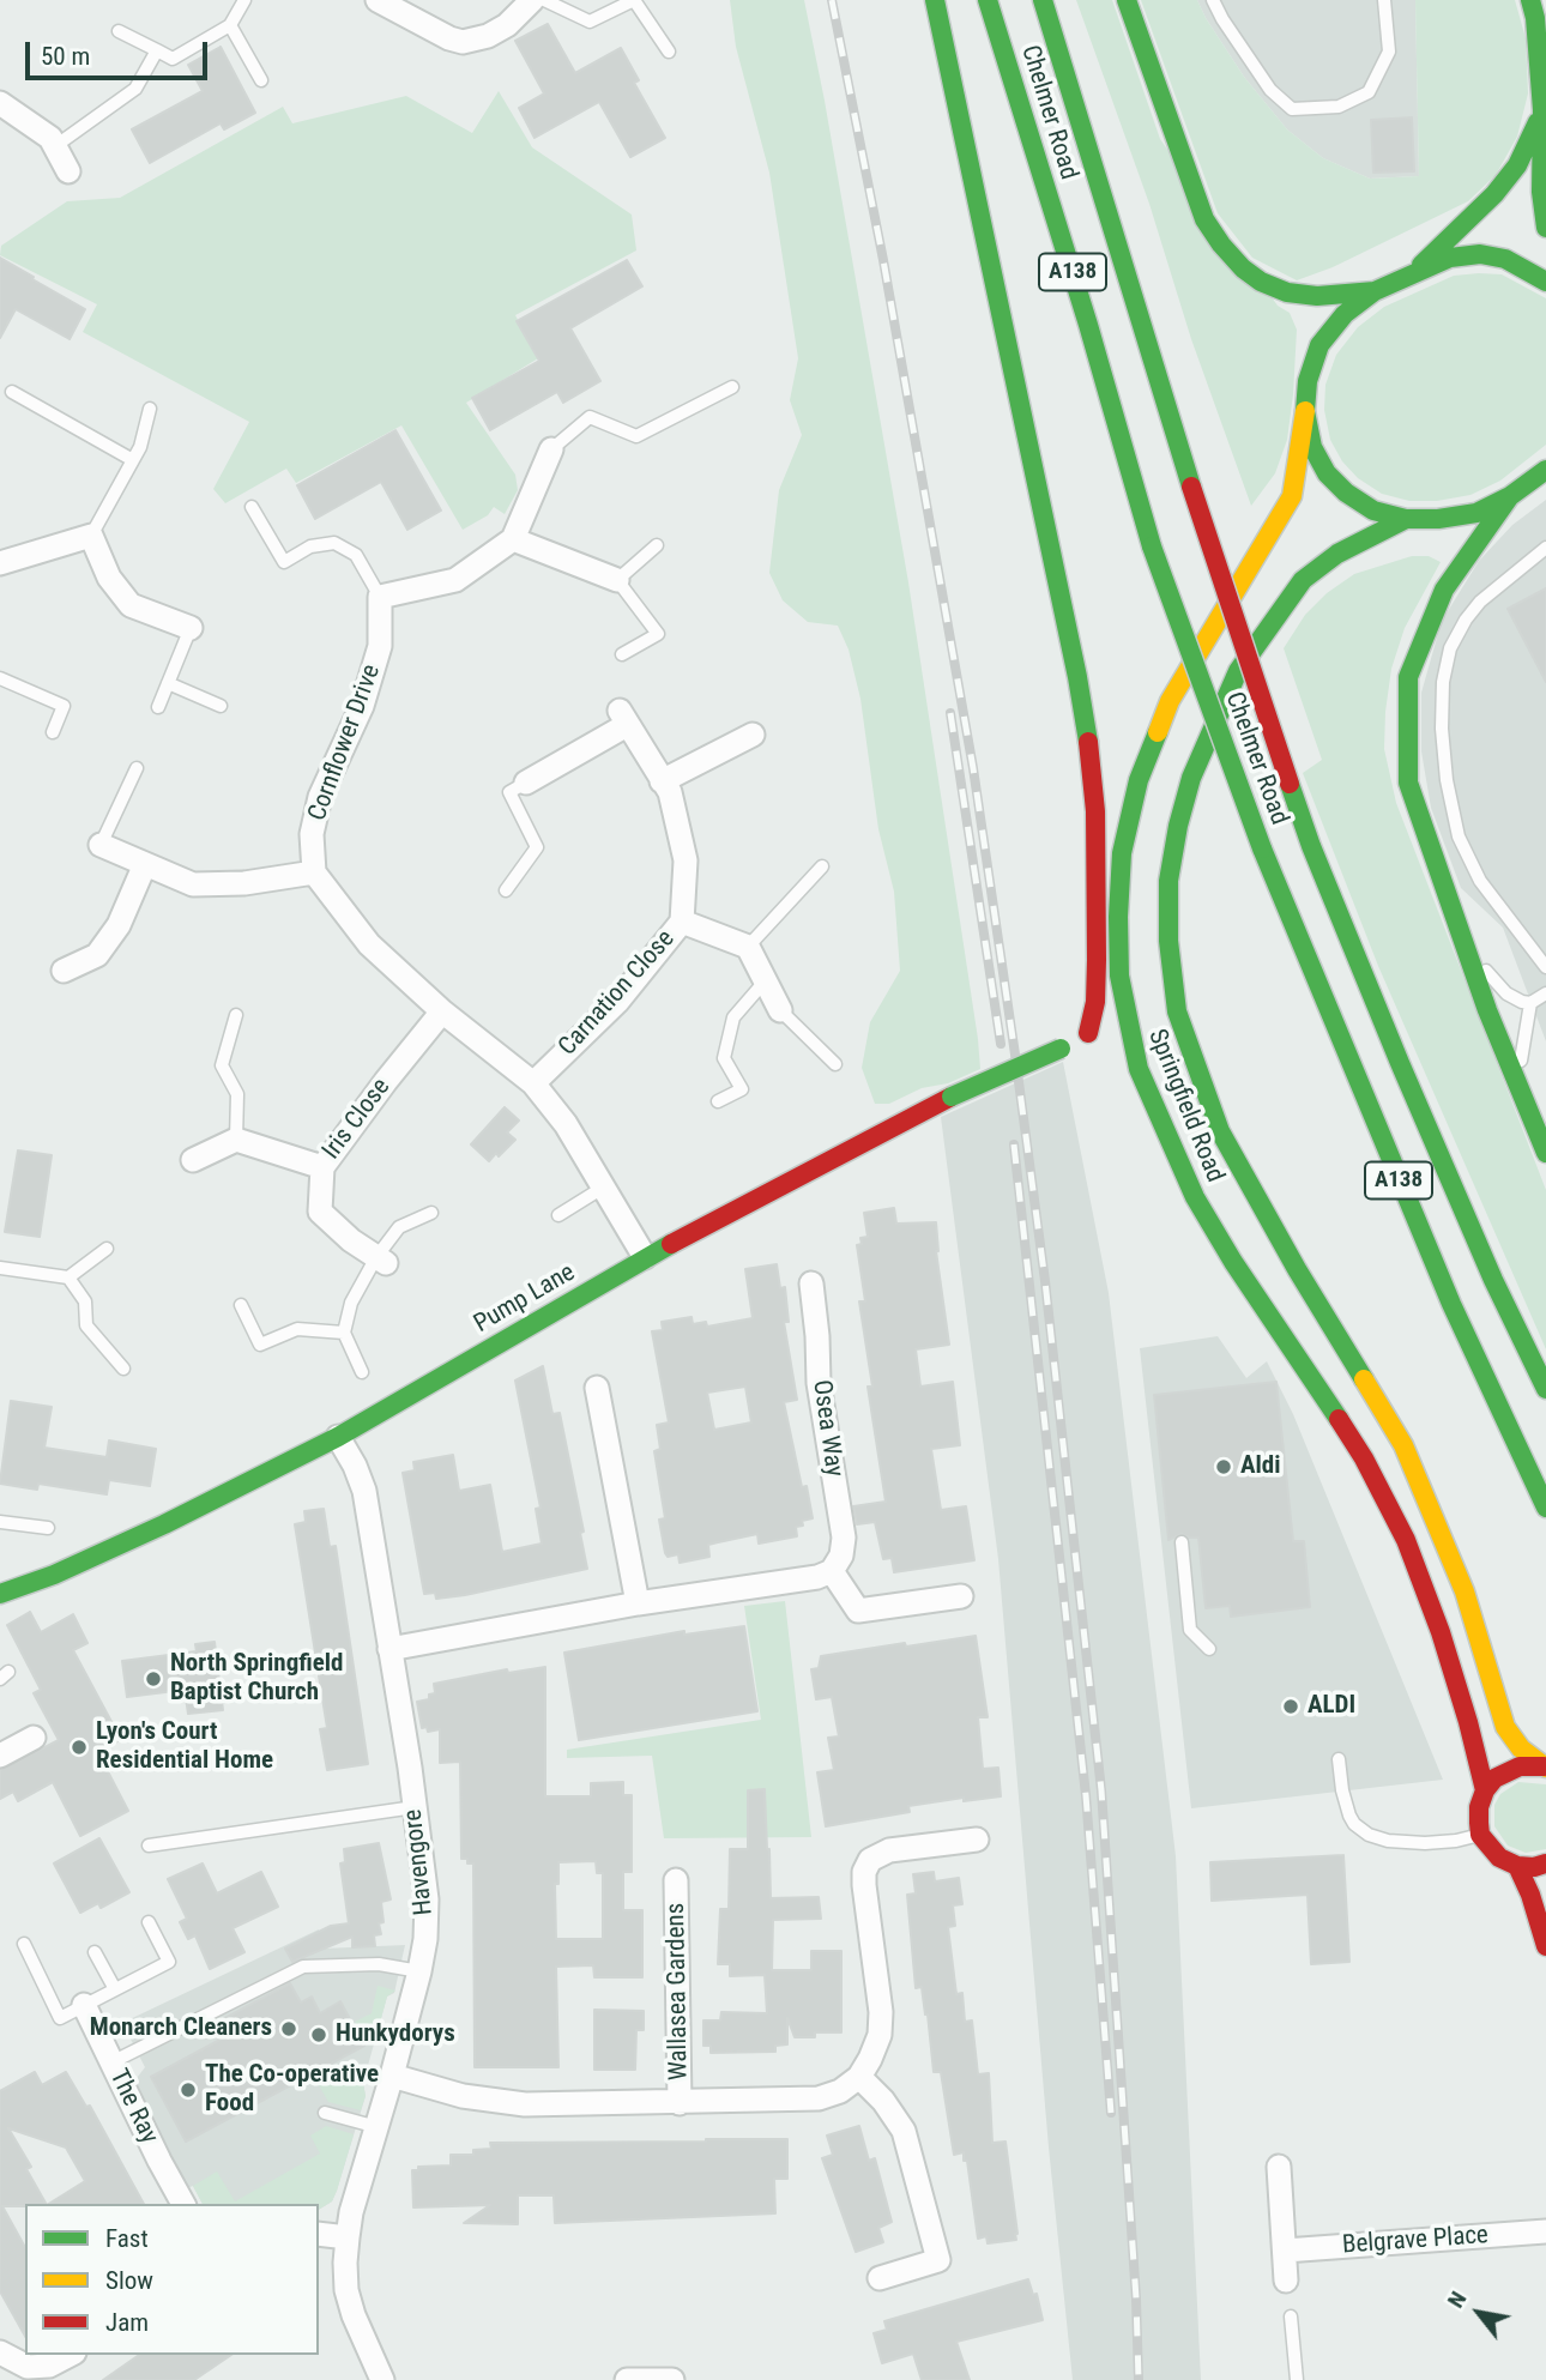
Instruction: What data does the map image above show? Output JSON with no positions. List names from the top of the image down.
{
  "streets": {
    "main road": [
      "Chelmer Road",
      "A138",
      "Springfield Road",
      "Pump Lane"
    ],
    "street": [
      "Cornflower Drive",
      "Carnation Close",
      "Iris Close",
      "Osea Way",
      "Havengore",
      "Wallasea Gardens",
      "The Ray",
      "Belgrave Place"
    ]
  },
  "crossings": [
    ["Pump Lane", "Havengore"],
    ["Havengore", "Wallasea Gardens"]
  ],
  "places": [
    "Aldi",
    "North Springfield Baptist Church",
    "ALDI",
    "Lyon's Court Residential Home",
    "Monarch Cleaners",
    "Hunkydorys",
    "The Co-operative Food"
  ],
  "legend": ["Fast", "Slow", "Jam"],
  "scale_bar": "50 m",
  "north": "top left"
}
